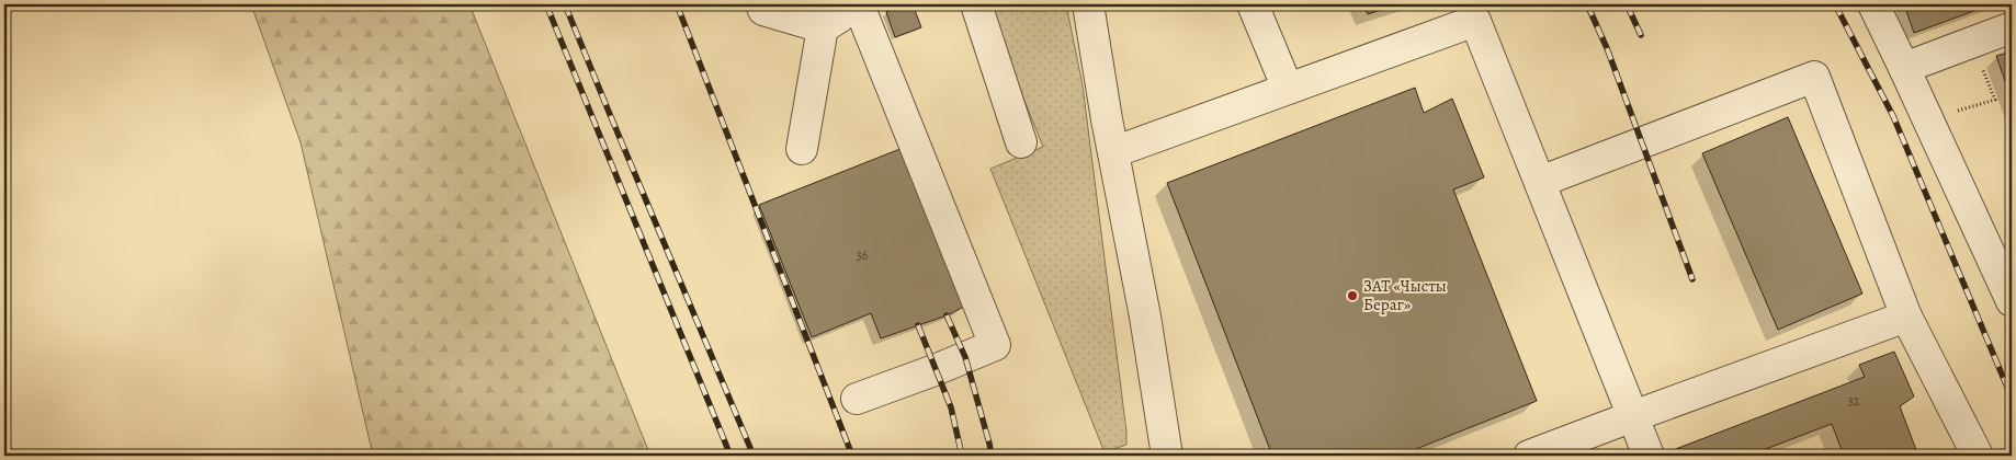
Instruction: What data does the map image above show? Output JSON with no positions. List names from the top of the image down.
{
  "places": ["ЗАТ «Чысты Бераг»"],
  "house_numbers": ["36", "32"]
}
